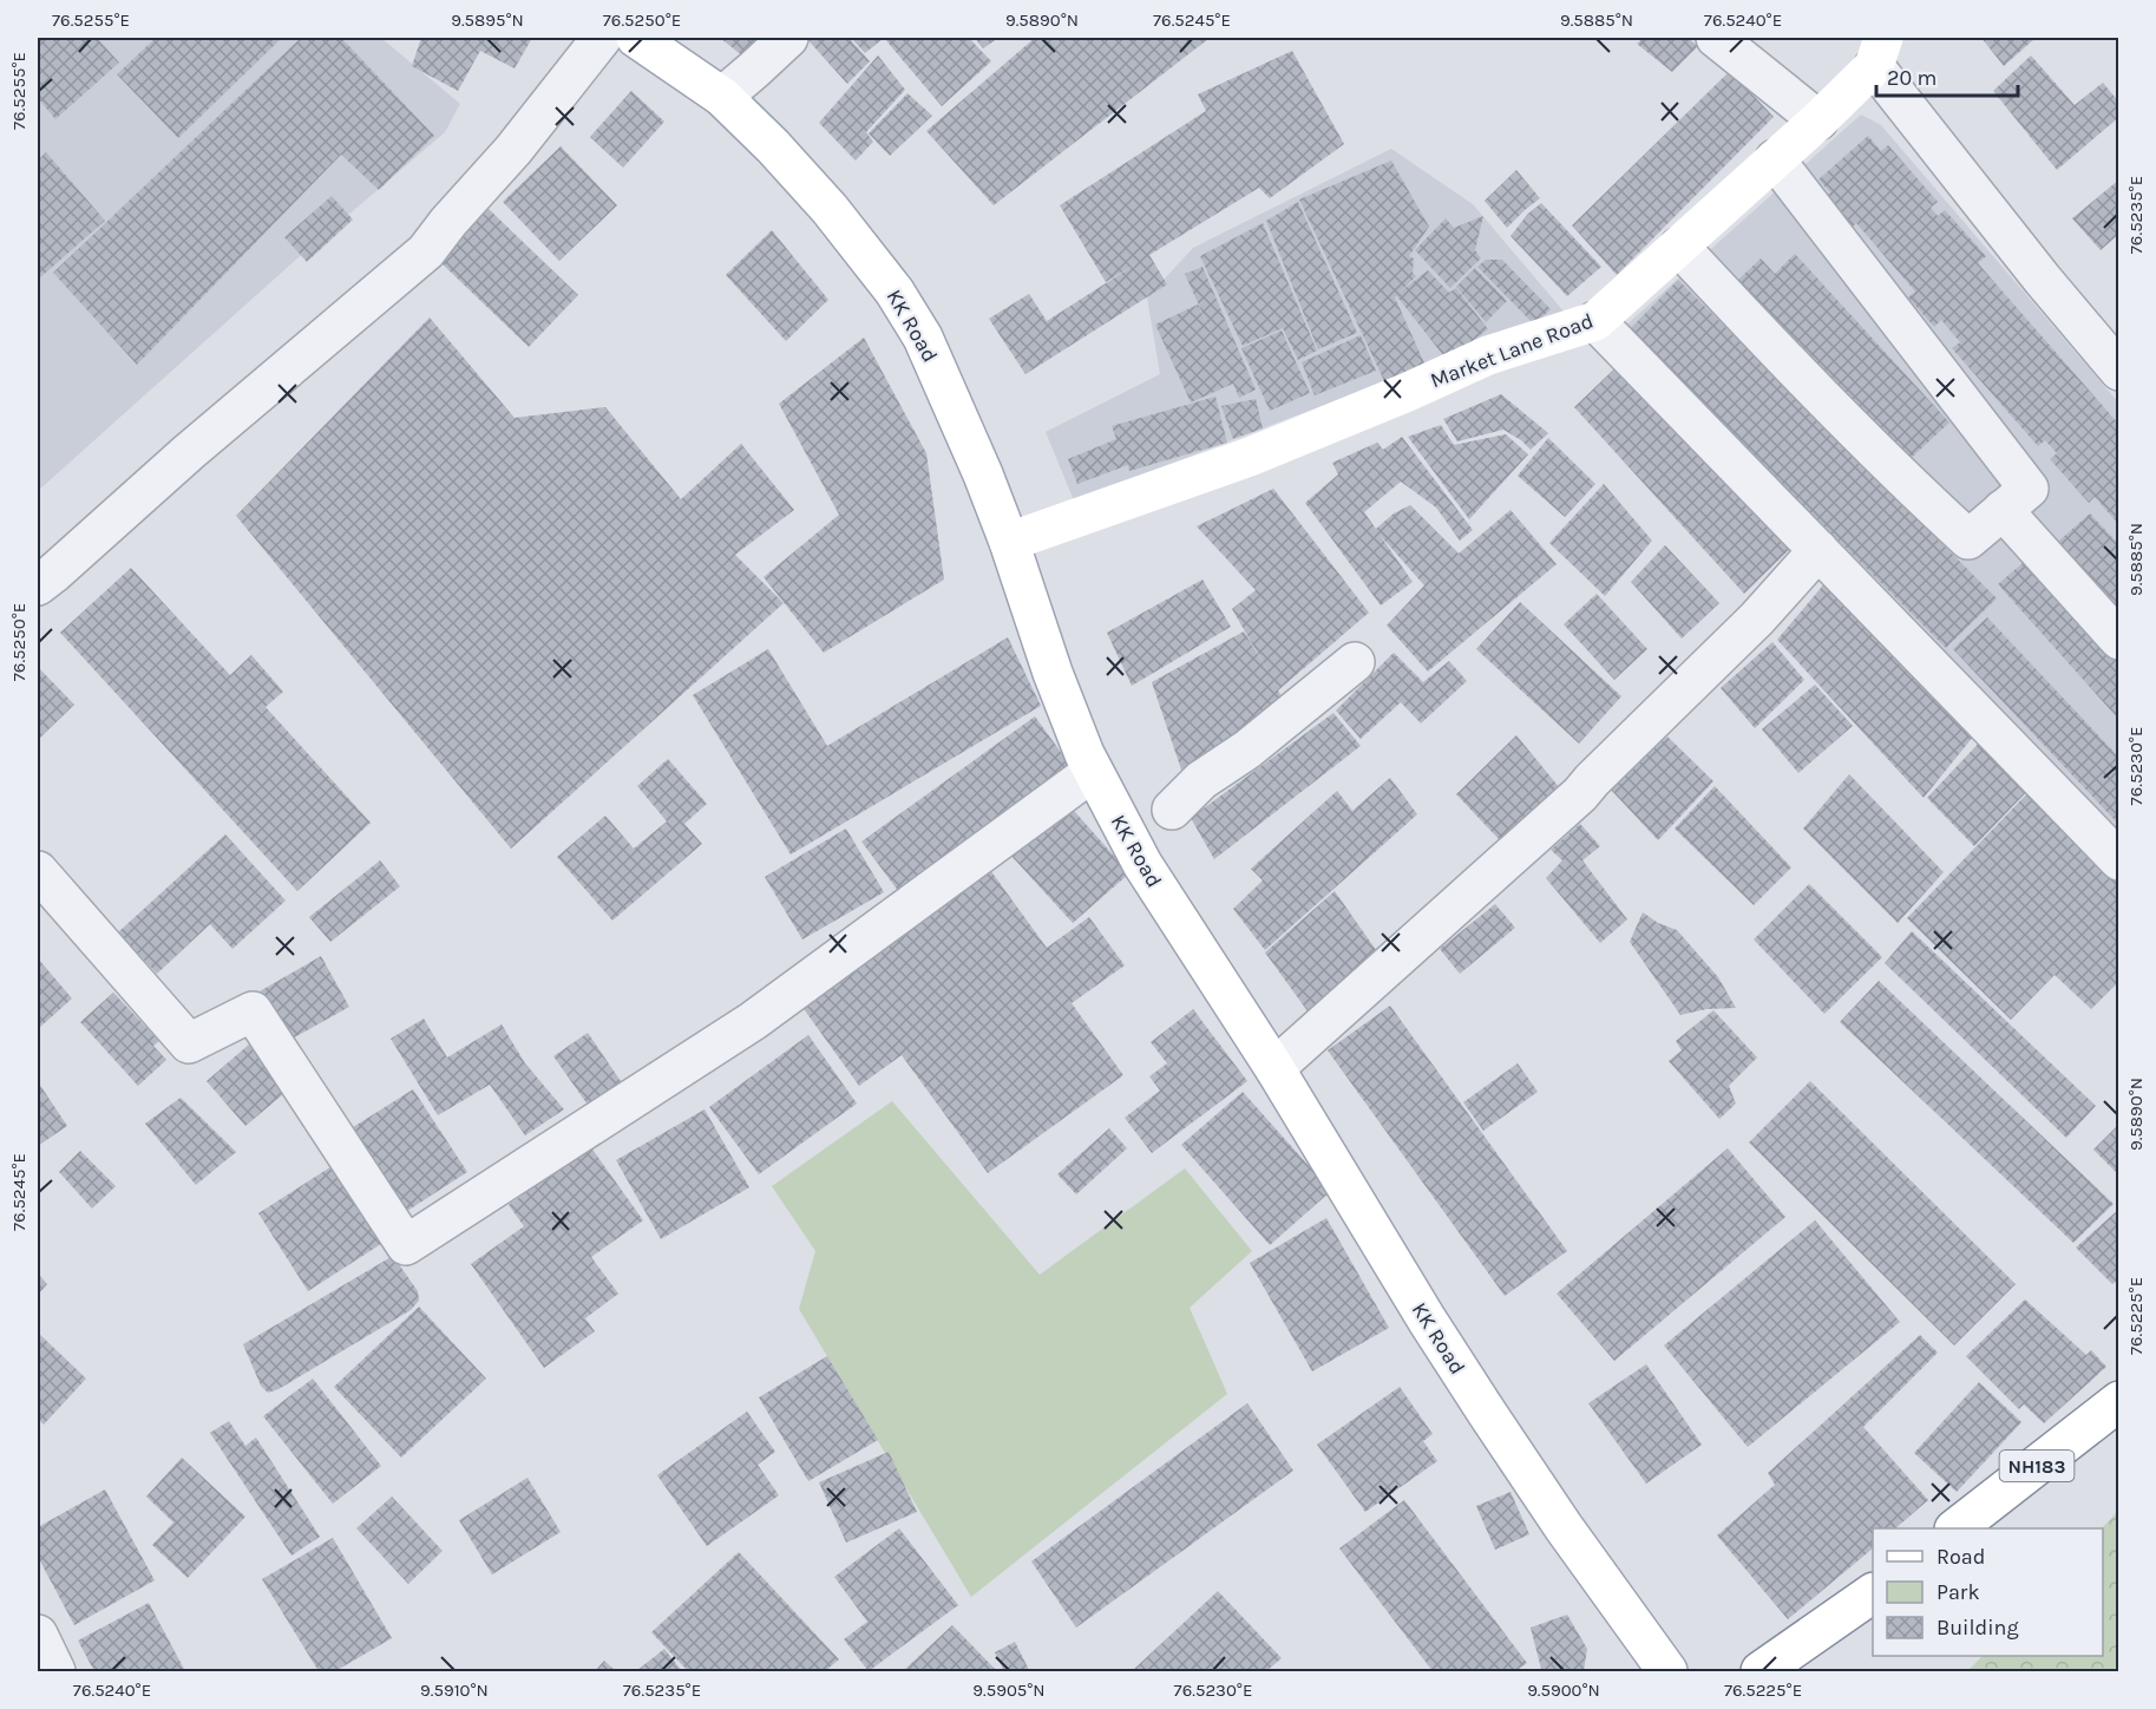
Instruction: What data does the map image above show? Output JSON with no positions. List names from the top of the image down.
{
  "streets": {
    "main road": ["KK Road", "Market Lane Road", "NH183"]
  },
  "crossings": [
    ["KK Road", "Market Lane Road"]
  ],
  "legend": ["Road", "Park", "Building"],
  "scale_bar": "20 m",
  "coordinates": [
    "76.5255°E",
    "9.5895°N",
    "76.5250°E",
    "9.5890°N",
    "76.5245°E",
    "9.5885°N",
    "76.5240°E",
    "76.5235°E",
    "76.5230°E",
    "76.5225°E",
    "9.5910°N",
    "9.5905°N",
    "9.5900°N"
  ]
}
